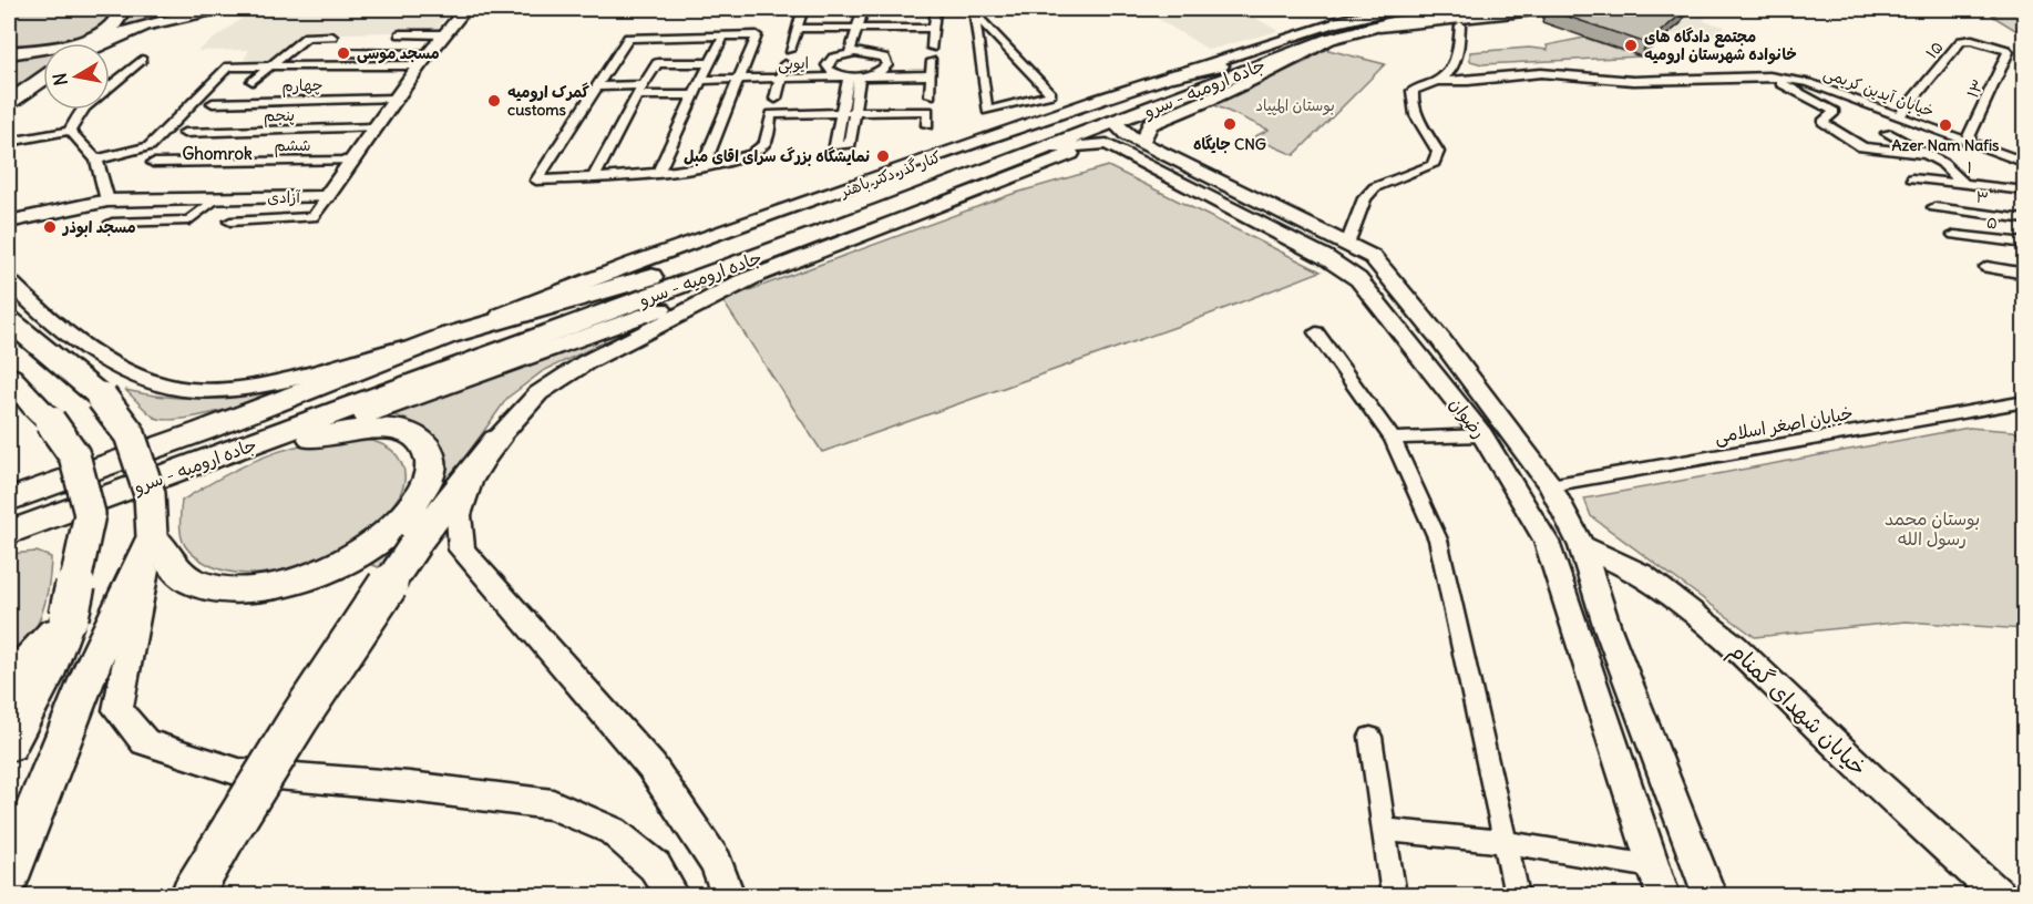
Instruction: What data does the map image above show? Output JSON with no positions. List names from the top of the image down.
{
  "streets": {
    "highway": ["جاده ارومیه - سرو"],
    "main road": [
      "کنار گذر دکتر باهنر",
      "آزادی",
      "رضوان",
      "خیابان شهدای گمنام"
    ],
    "street": [
      "۱۵",
      "ایوبی",
      "چهارم",
      "۱۳",
      "خیابان آیدین کریمی",
      "پنجم",
      "ششم",
      "۱",
      "۳",
      "۵",
      "خیابان اصغر اسلامی"
    ]
  },
  "crossings": [
    ["۱۵", "۱۳"],
    ["۱۵", "خیابان آیدین کریمی"],
    ["چهارم", "آزادی"],
    ["جاده ارومیه - سرو", "کنار گذر دکتر باهنر"],
    ["جاده ارومیه - سرو", "رضوان"],
    ["۱۳", "خیابان آیدین کریمی"],
    ["پنجم", "آزادی"],
    ["ششم", "آزادی"],
    ["رضوان", "خیابان اصغر اسلامی"],
    ["رضوان", "خیابان شهدای گمنام"]
  ],
  "districts": ["Ghomrok"],
  "parks": ["بوستان المپیاد", "بوستان محمد رسول الله"],
  "places": [
    "مجتمع دادگاه های خانواده شهرستان ارومیه",
    "مسجد موسی",
    "گمرک ارومیه customs",
    "جایگاه CNG",
    "Azer Nam Nafis",
    "نمایشگاه بزرگ سرای اقای مبل",
    "مسجد ابوذر"
  ],
  "north": "left"
}
